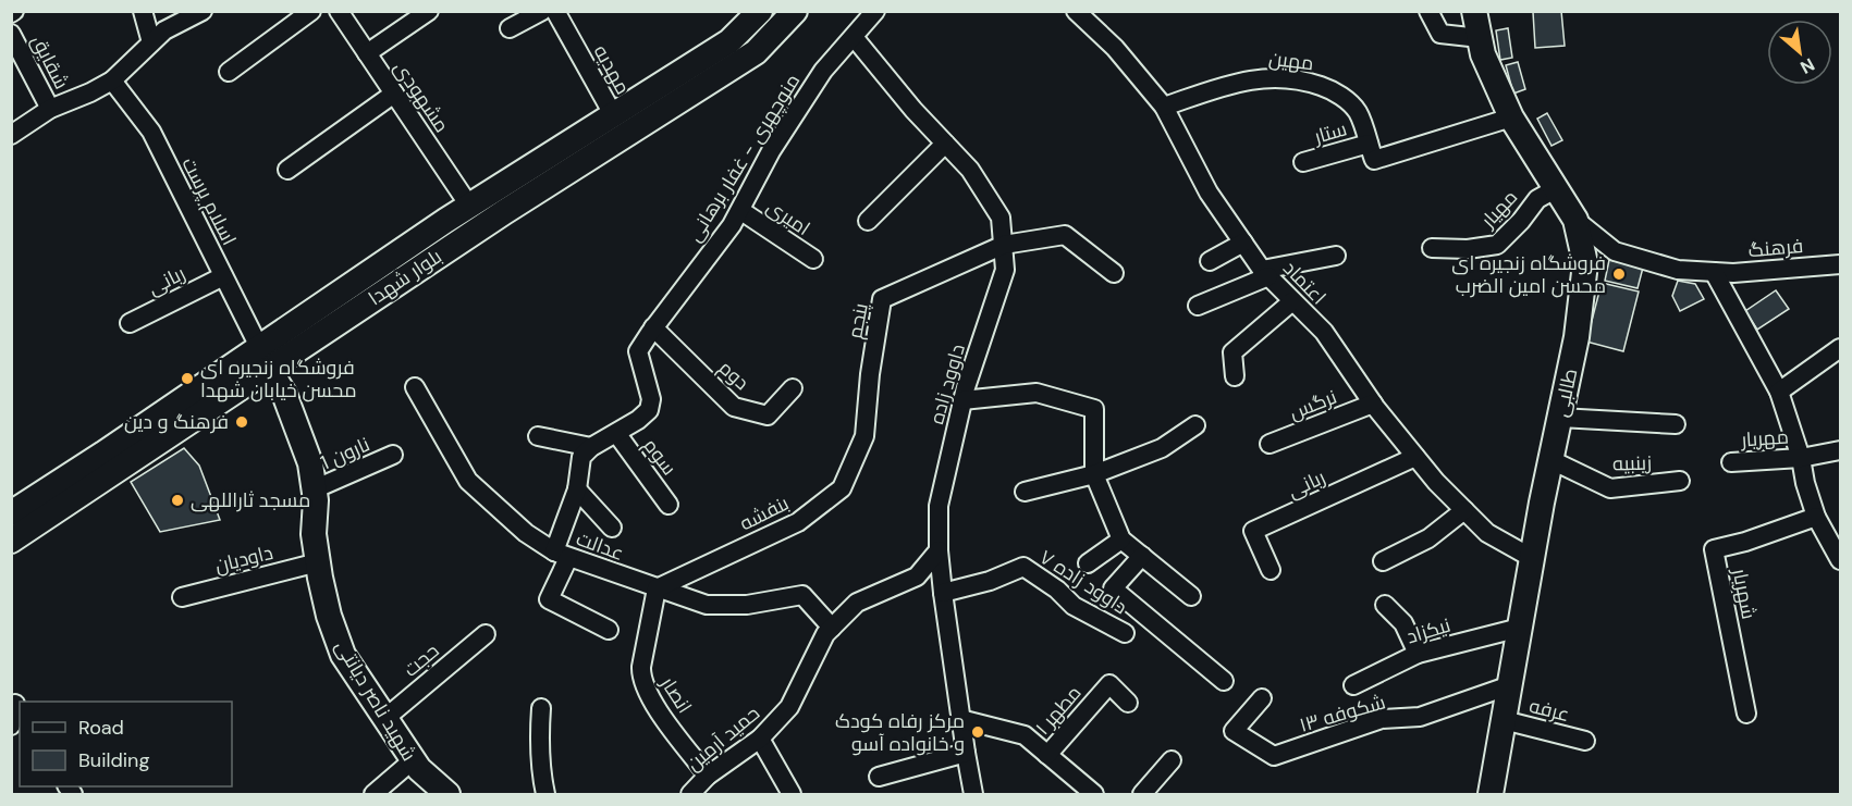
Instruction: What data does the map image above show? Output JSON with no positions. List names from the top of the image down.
{
  "streets": {
    "main road": ["بلوار شهدا", "طالبی", "شهید ناصر دیانتی"],
    "street": [
      "مهین",
      "شقایق",
      "مهدیه",
      "مشهودی",
      "ستار",
      "منوچهری - غفار برهانی",
      "اسلام پرست",
      "مهیار",
      "امیری",
      "فرهنگ",
      "ربانی",
      "اعتماد",
      "پنجم",
      "دوم",
      "داوود زاده",
      "نرگس",
      "مهریار",
      "نارون 1",
      "سوم",
      "زینبیه",
      "بنفشه",
      "عدالت",
      "داودیان",
      "داوود زاده ۷",
      "شهریار",
      "نیکزاد",
      "حجت",
      "انصار",
      "مطهر ۱",
      "عرفه",
      "شکوفه ۱۳",
      "حمید آرمین"
    ]
  },
  "crossings": [
    ["مهین", "ستار"],
    ["مهین", "اعتماد"],
    ["مهدیه", "بلوار شهدا"],
    ["مشهودی", "بلوار شهدا"],
    ["ستار", "طالبی"],
    ["منوچهری - غفار برهانی", "امیری"],
    ["منوچهری - غفار برهانی", "دوم"],
    ["منوچهری - غفار برهانی", "داوود زاده"],
    ["منوچهری - غفار برهانی", "سوم"],
    ["اسلام پرست", "بلوار شهدا"],
    ["اسلام پرست", "ربانی"],
    ["اسلام پرست", "شهید ناصر دیانتی"],
    ["مهیار", "طالبی"],
    ["فرهنگ", "طالبی"],
    ["بلوار شهدا", "شهید ناصر دیانتی"],
    ["ربانی", "اعتماد"],
    ["اعتماد", "طالبی"],
    ["اعتماد", "نرگس"],
    ["پنجم", "داوود زاده"],
    ["پنجم", "بنفشه"],
    ["داوود زاده", "داوود زاده ۷"],
    ["داوود زاده", "حمید آرمین"],
    ["طالبی", "زینبیه"],
    ["طالبی", "نیکزاد"],
    ["طالبی", "عرفه"],
    ["طالبی", "شکوفه ۱۳"],
    ["نارون 1", "شهید ناصر دیانتی"],
    ["بنفشه", "عدالت"],
    ["بنفشه", "انصار"],
    ["عدالت", "انصار"],
    ["عدالت", "حمید آرمین"],
    ["داودیان", "شهید ناصر دیانتی"],
    ["حجت", "شهید ناصر دیانتی"],
    ["انصار", "حمید آرمین"]
  ],
  "places": [
    "فروشگاه زنجیره ای محسن امین الضرب",
    "فروشگاه زنجیره ای محسن خیابان شهدا",
    "فرهنگ و دین",
    "مسجد ثاراللهی",
    "مرکز رفاه کودک و خانواده آسو"
  ],
  "legend": ["Road", "Building"],
  "north": "bottom right"
}
